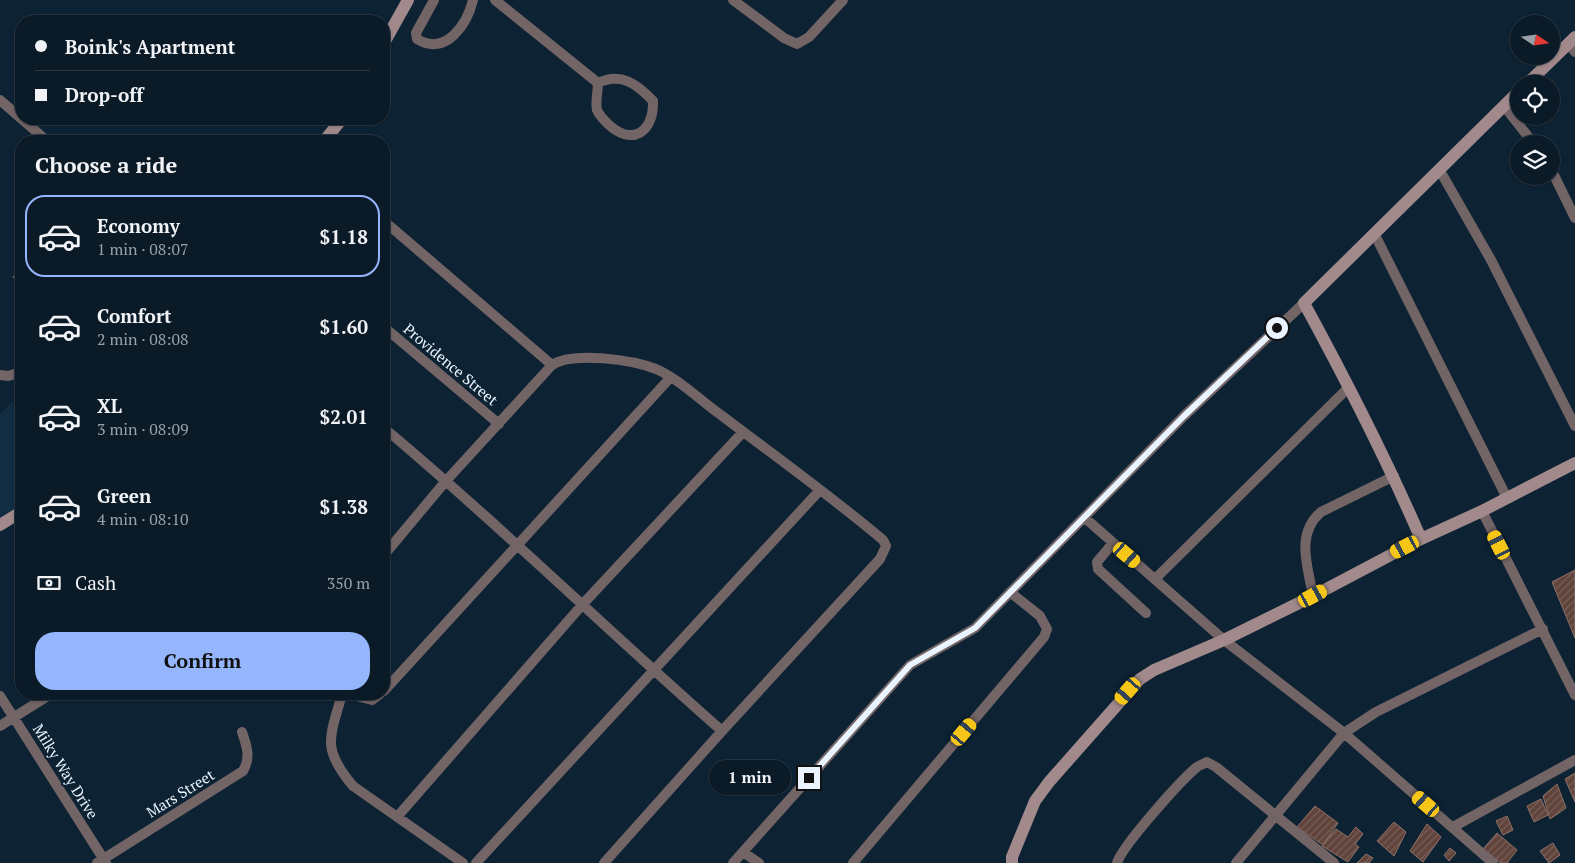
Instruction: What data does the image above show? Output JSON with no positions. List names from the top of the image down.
{
  "streets": {
    "street": ["Providence Street", "Milky Way Drive", "Mars Street"]
  },
  "crossings": [
    ["Milky Way Drive", "Mars Street"]
  ],
  "north": "right",
  "page": {
    "banner": ["Boink's Apartment", "Drop-off"],
    "heading": "Choose a ride",
    "list": [
      {
        "name": "Economy",
        "note": "1 min · 08:07",
        "value": "$1.18"
      },
      {
        "name": "Comfort",
        "note": "2 min · 08:08",
        "value": "$1.60"
      },
      {
        "name": "XL",
        "note": "3 min · 08:09",
        "value": "$2.01"
      },
      {
        "name": "Green",
        "note": "4 min · 08:10",
        "value": "$1.38"
      }
    ],
    "pay": ["Cash", "350 m"],
    "buttons": "Confirm",
    "bubble": "1 min"
  }
}
